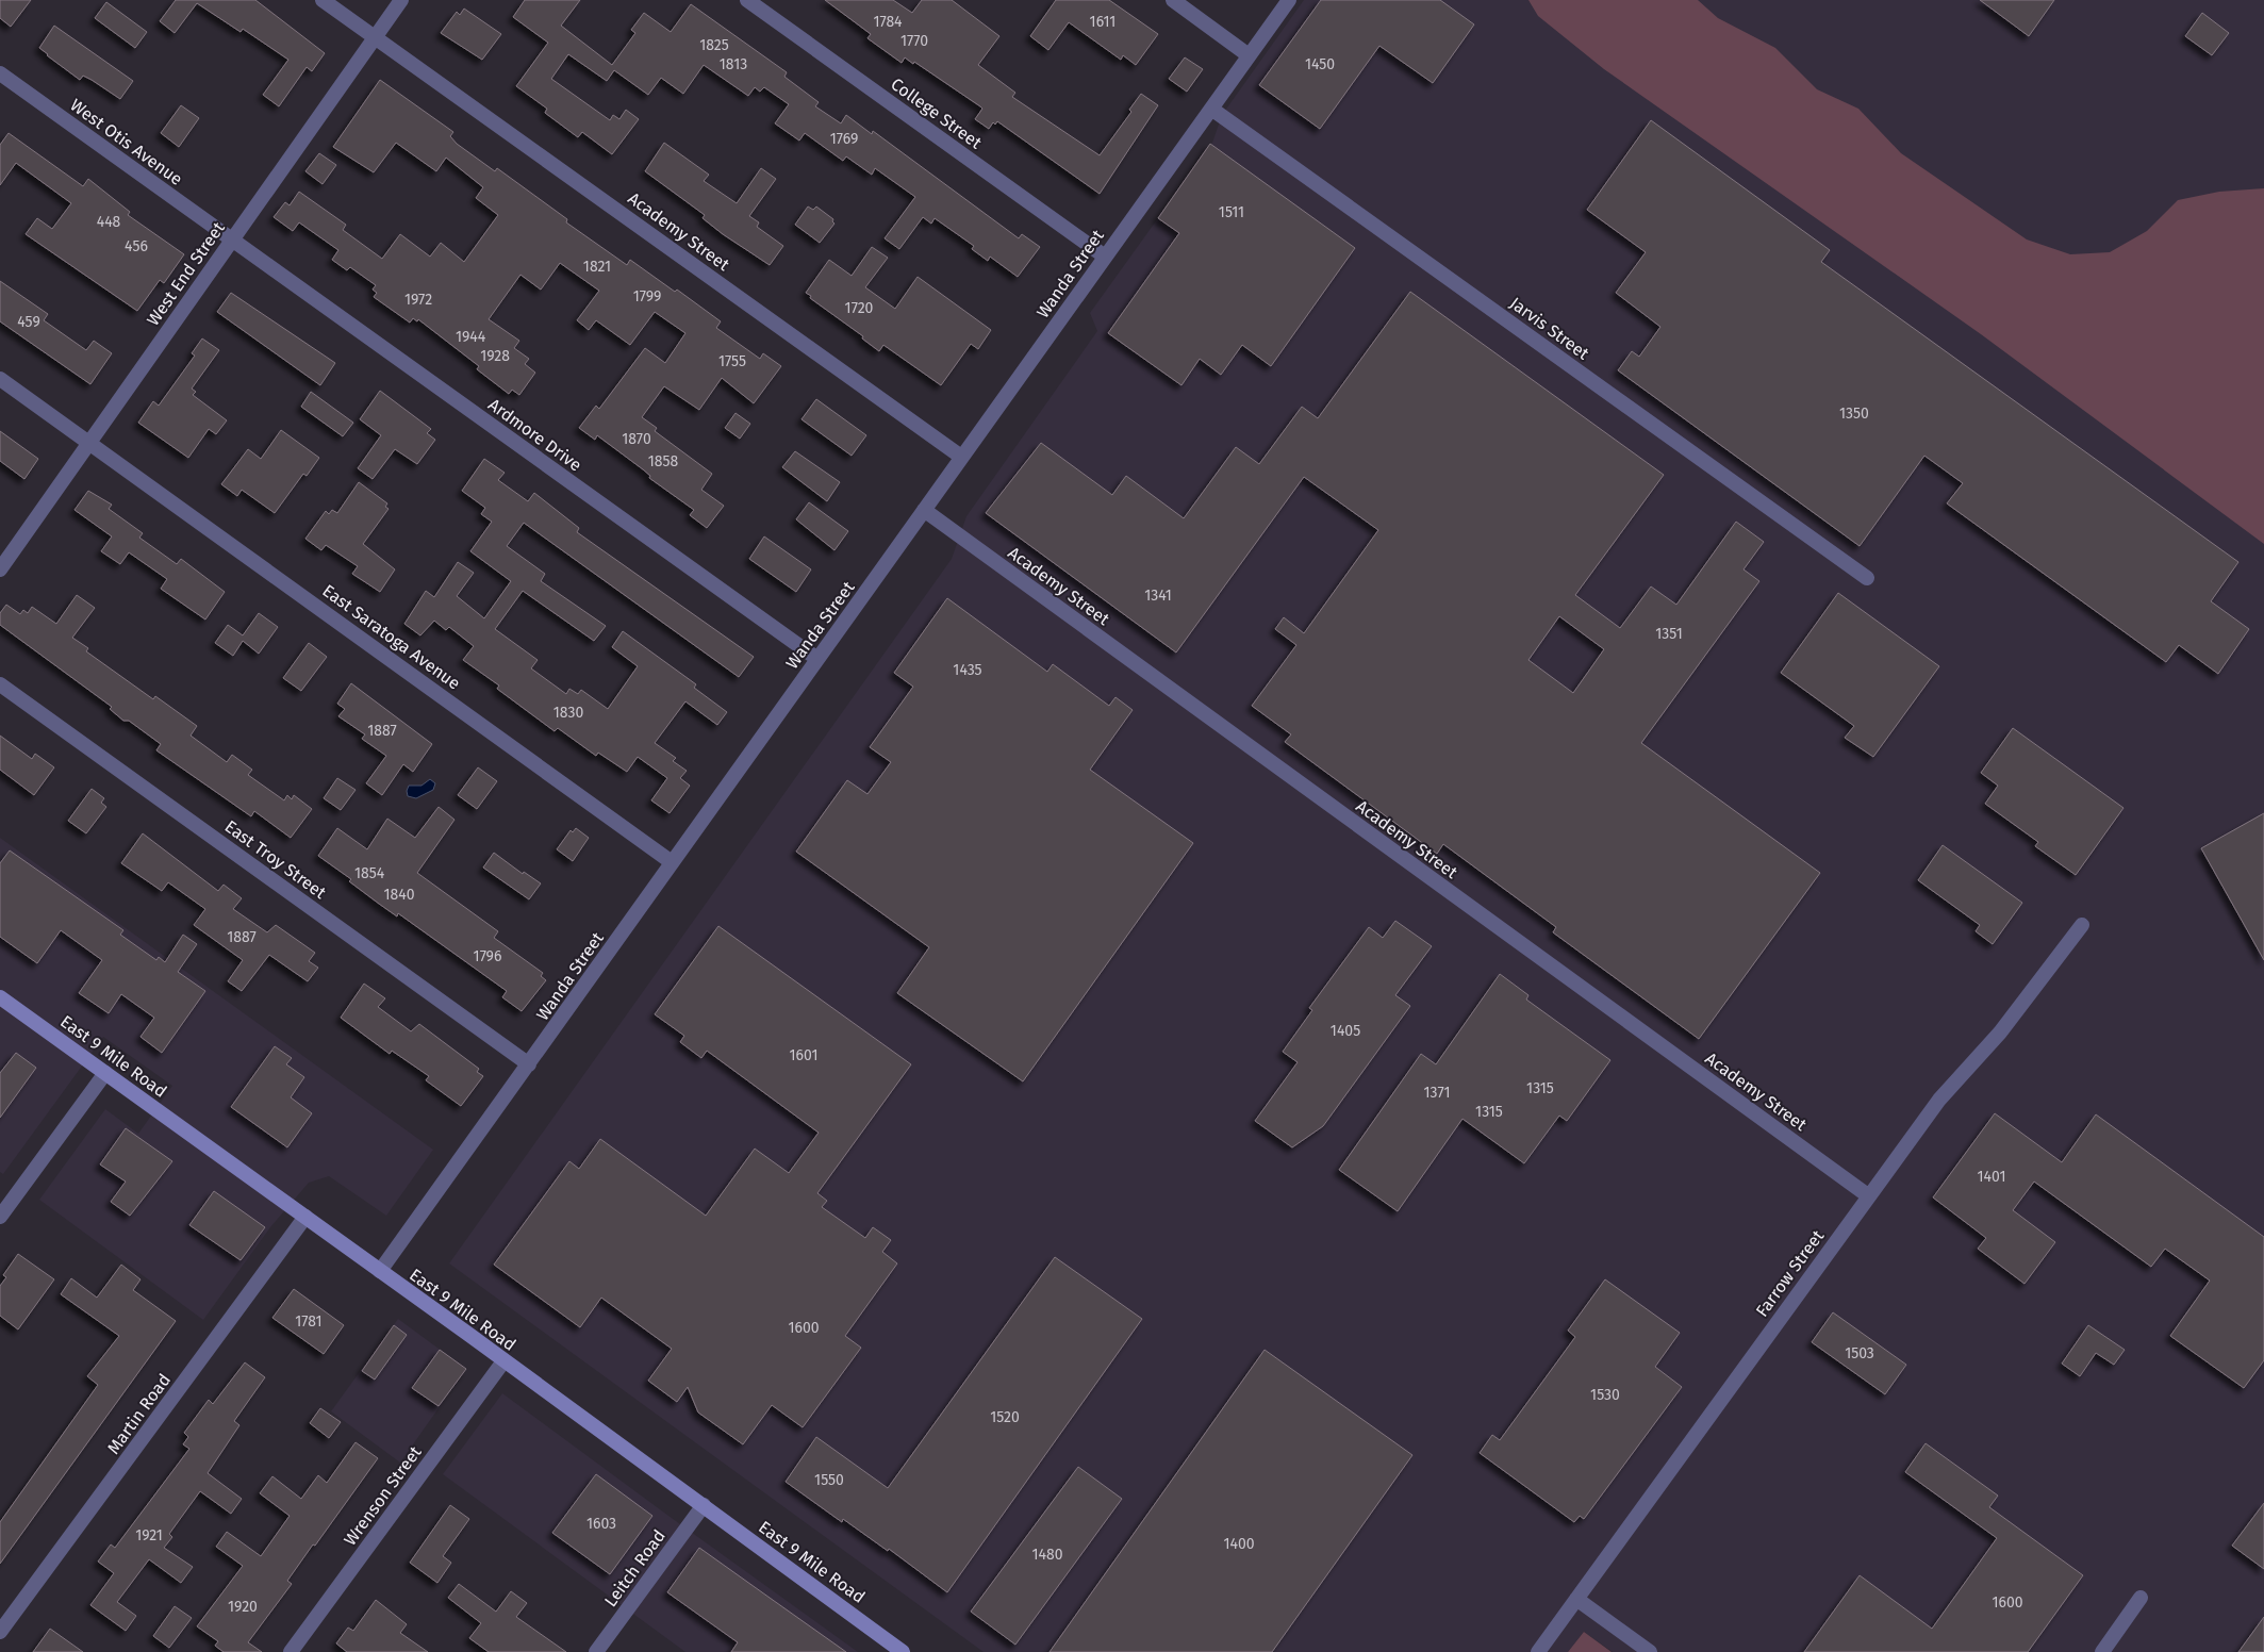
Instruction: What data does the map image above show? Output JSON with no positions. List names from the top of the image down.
{
  "streets": {
    "main road": ["East 9 Mile Road"],
    "street": [
      "College Street",
      "West Otis Avenue",
      "Academy Street",
      "West End Street",
      "Wanda Street",
      "Jarvis Street",
      "Ardmore Drive",
      "East Saratoga Avenue",
      "East Troy Street",
      "Farrow Street",
      "Martin Road",
      "Wrenson Street",
      "Leitch Road"
    ]
  },
  "crossings": [
    ["College Street", "Wanda Street"],
    ["West Otis Avenue", "West End Street"],
    ["West Otis Avenue", "Ardmore Drive"],
    ["Academy Street", "West End Street"],
    ["Academy Street", "Wanda Street"],
    ["Academy Street", "Farrow Street"],
    ["West End Street", "Ardmore Drive"],
    ["West End Street", "East Saratoga Avenue"],
    ["Wanda Street", "Jarvis Street"],
    ["Wanda Street", "Ardmore Drive"],
    ["Wanda Street", "East Saratoga Avenue"],
    ["Wanda Street", "East Troy Street"],
    ["Wanda Street", "East 9 Mile Road"],
    ["East 9 Mile Road", "Martin Road"],
    ["East 9 Mile Road", "Wrenson Street"],
    ["East 9 Mile Road", "Leitch Road"]
  ],
  "house_numbers": [
    "1784",
    "1611",
    "1770",
    "1825",
    "1813",
    "1450",
    "1769",
    "1511",
    "448",
    "456",
    "1821",
    "1799",
    "1972",
    "1720",
    "459",
    "1944",
    "1928",
    "1755",
    "1350",
    "1870",
    "1858",
    "1341",
    "1351",
    "1435",
    "1830",
    "1887",
    "1854",
    "1840",
    "1887",
    "1796",
    "1405",
    "1601",
    "1315",
    "1371",
    "1315",
    "1401",
    "1781",
    "1600",
    "1503",
    "1530",
    "1520",
    "1550",
    "1603",
    "1921",
    "1400",
    "1480",
    "1600",
    "1920"
  ]
}
